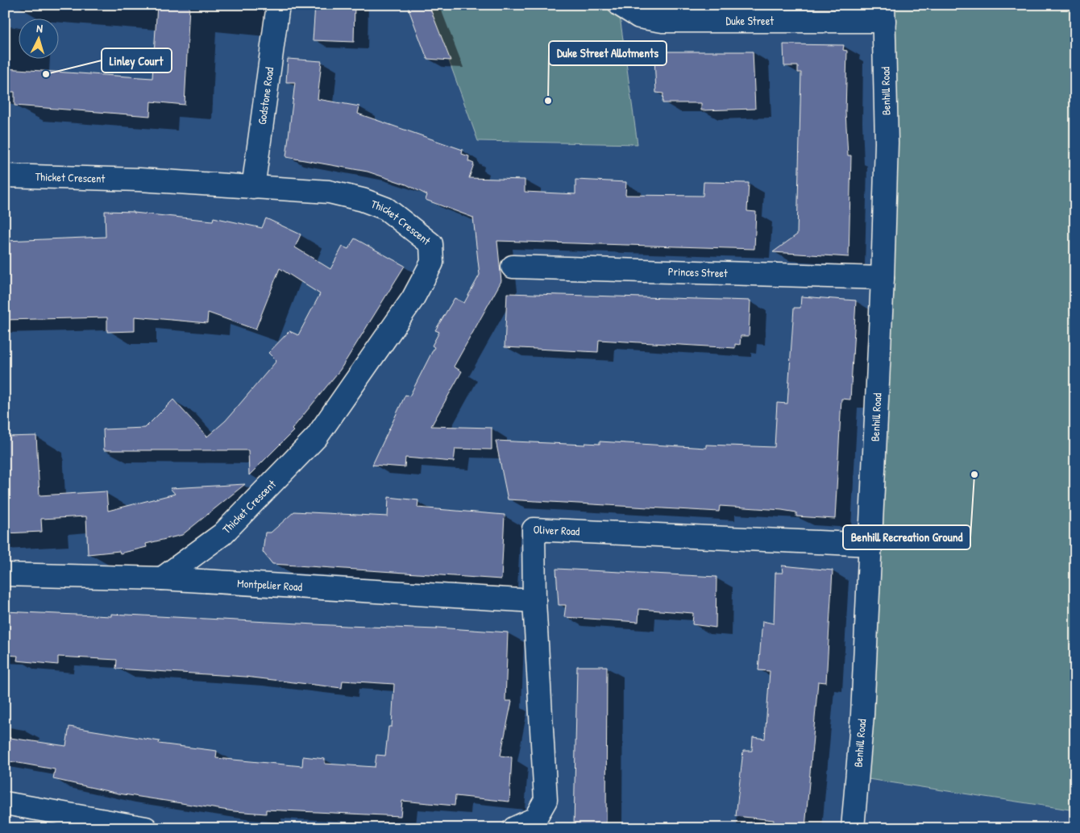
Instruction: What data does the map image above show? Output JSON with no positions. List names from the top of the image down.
{
  "streets": {
    "street": [
      "Duke Street",
      "Benhill Road",
      "Godstone Road",
      "Thicket Crescent",
      "Princes Street",
      "Oliver Road",
      "Montpelier Road"
    ]
  },
  "crossings": [
    ["Duke Street", "Benhill Road"],
    ["Benhill Road", "Princes Street"],
    ["Benhill Road", "Oliver Road"],
    ["Godstone Road", "Thicket Crescent"],
    ["Thicket Crescent", "Montpelier Road"],
    ["Oliver Road", "Montpelier Road"]
  ],
  "places": ["Linley Court", "Duke Street Allotments", "Benhill Recreation Ground"],
  "north": "top"
}
